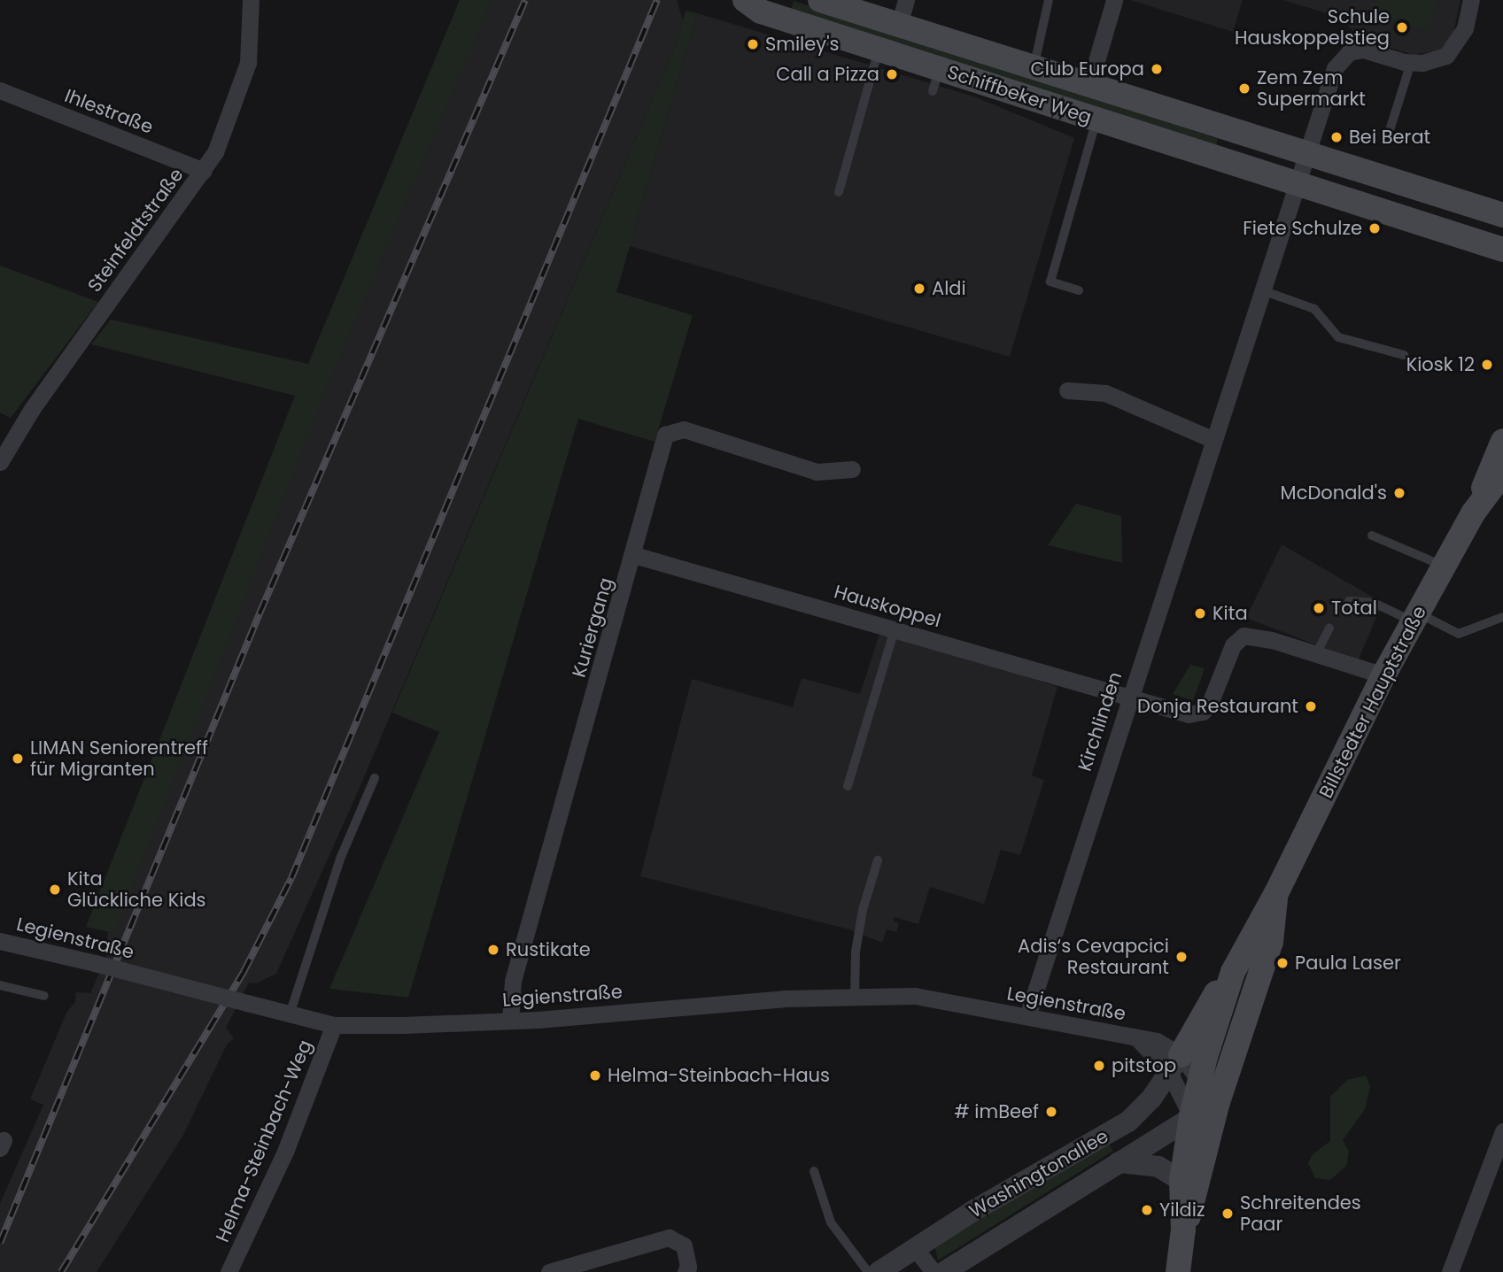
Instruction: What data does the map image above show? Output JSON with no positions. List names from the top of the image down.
{
  "streets": {
    "main road": ["Schiffbeker Weg", "Billstedter Hauptstraße"],
    "street": [
      "Ihlestraße",
      "Steinfeldtstraße",
      "Hauskoppel",
      "Kuriergang",
      "Kirchlinden",
      "Legienstraße",
      "Helma-Steinbach-Weg",
      "Washingtonallee"
    ]
  },
  "crossings": [
    ["Schiffbeker Weg", "Kirchlinden"],
    ["Ihlestraße", "Steinfeldtstraße"],
    ["Hauskoppel", "Kuriergang"],
    ["Hauskoppel", "Kirchlinden"],
    ["Kuriergang", "Legienstraße"],
    ["Billstedter Hauptstraße", "Legienstraße"],
    ["Billstedter Hauptstraße", "Washingtonallee"],
    ["Kirchlinden", "Legienstraße"],
    ["Legienstraße", "Helma-Steinbach-Weg"],
    ["Legienstraße", "Washingtonallee"]
  ],
  "places": [
    "Schule Hauskoppelstieg",
    "Smiley's",
    "Club Europa",
    "Call a Pizza",
    "Zem Zem Supermarkt",
    "Bei Berat",
    "Fiete Schulze",
    "Aldi",
    "Kiosk 12",
    "McDonald's",
    "Total",
    "Kita",
    "Donja Restaurant",
    "LIMAN Seniorentreff für Migranten",
    "Kita Glückliche Kids",
    "Rustikate",
    "Adis‘s Cevapcici Restaurant",
    "Paula Laser",
    "pitstop",
    "Helma-Steinbach-Haus",
    "# imBeef",
    "Yildiz",
    "Schreitendes Paar"
  ]
}
